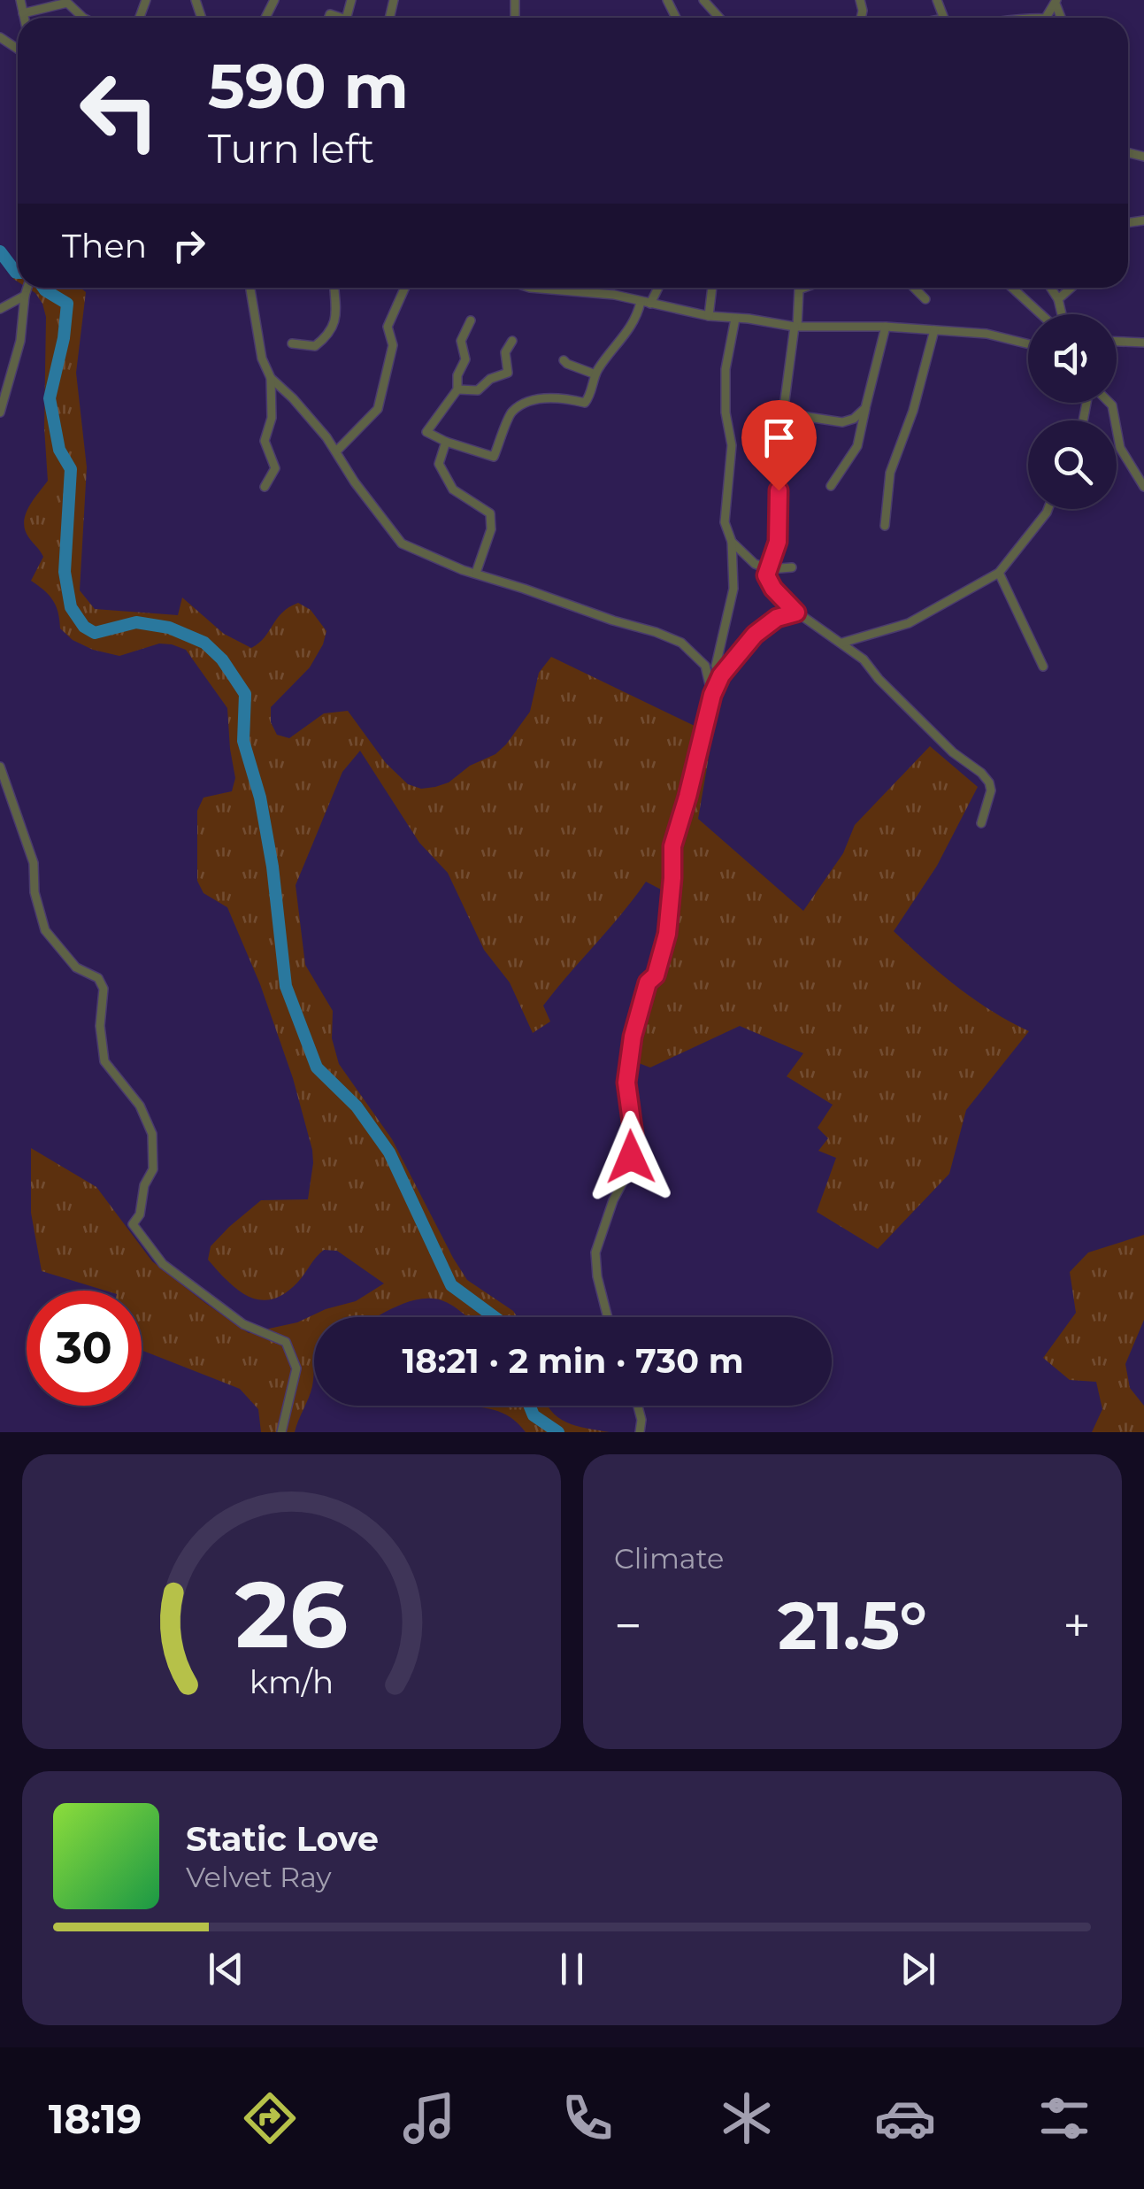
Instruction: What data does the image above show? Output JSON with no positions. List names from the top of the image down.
{
  "page": {
    "turn": ["590 m", "Turn left"],
    "then": "Then",
    "limit": "30",
    "trip": "18:21 · 2 min · 730 m",
    "tile": "Climate",
    "heat": ["−", "21.5°", "+"],
    "song": ["Static Love", "Velvet Ray"],
    "tabs": "18:19",
    "gauge": ["26", "km/h"]
  }
}
